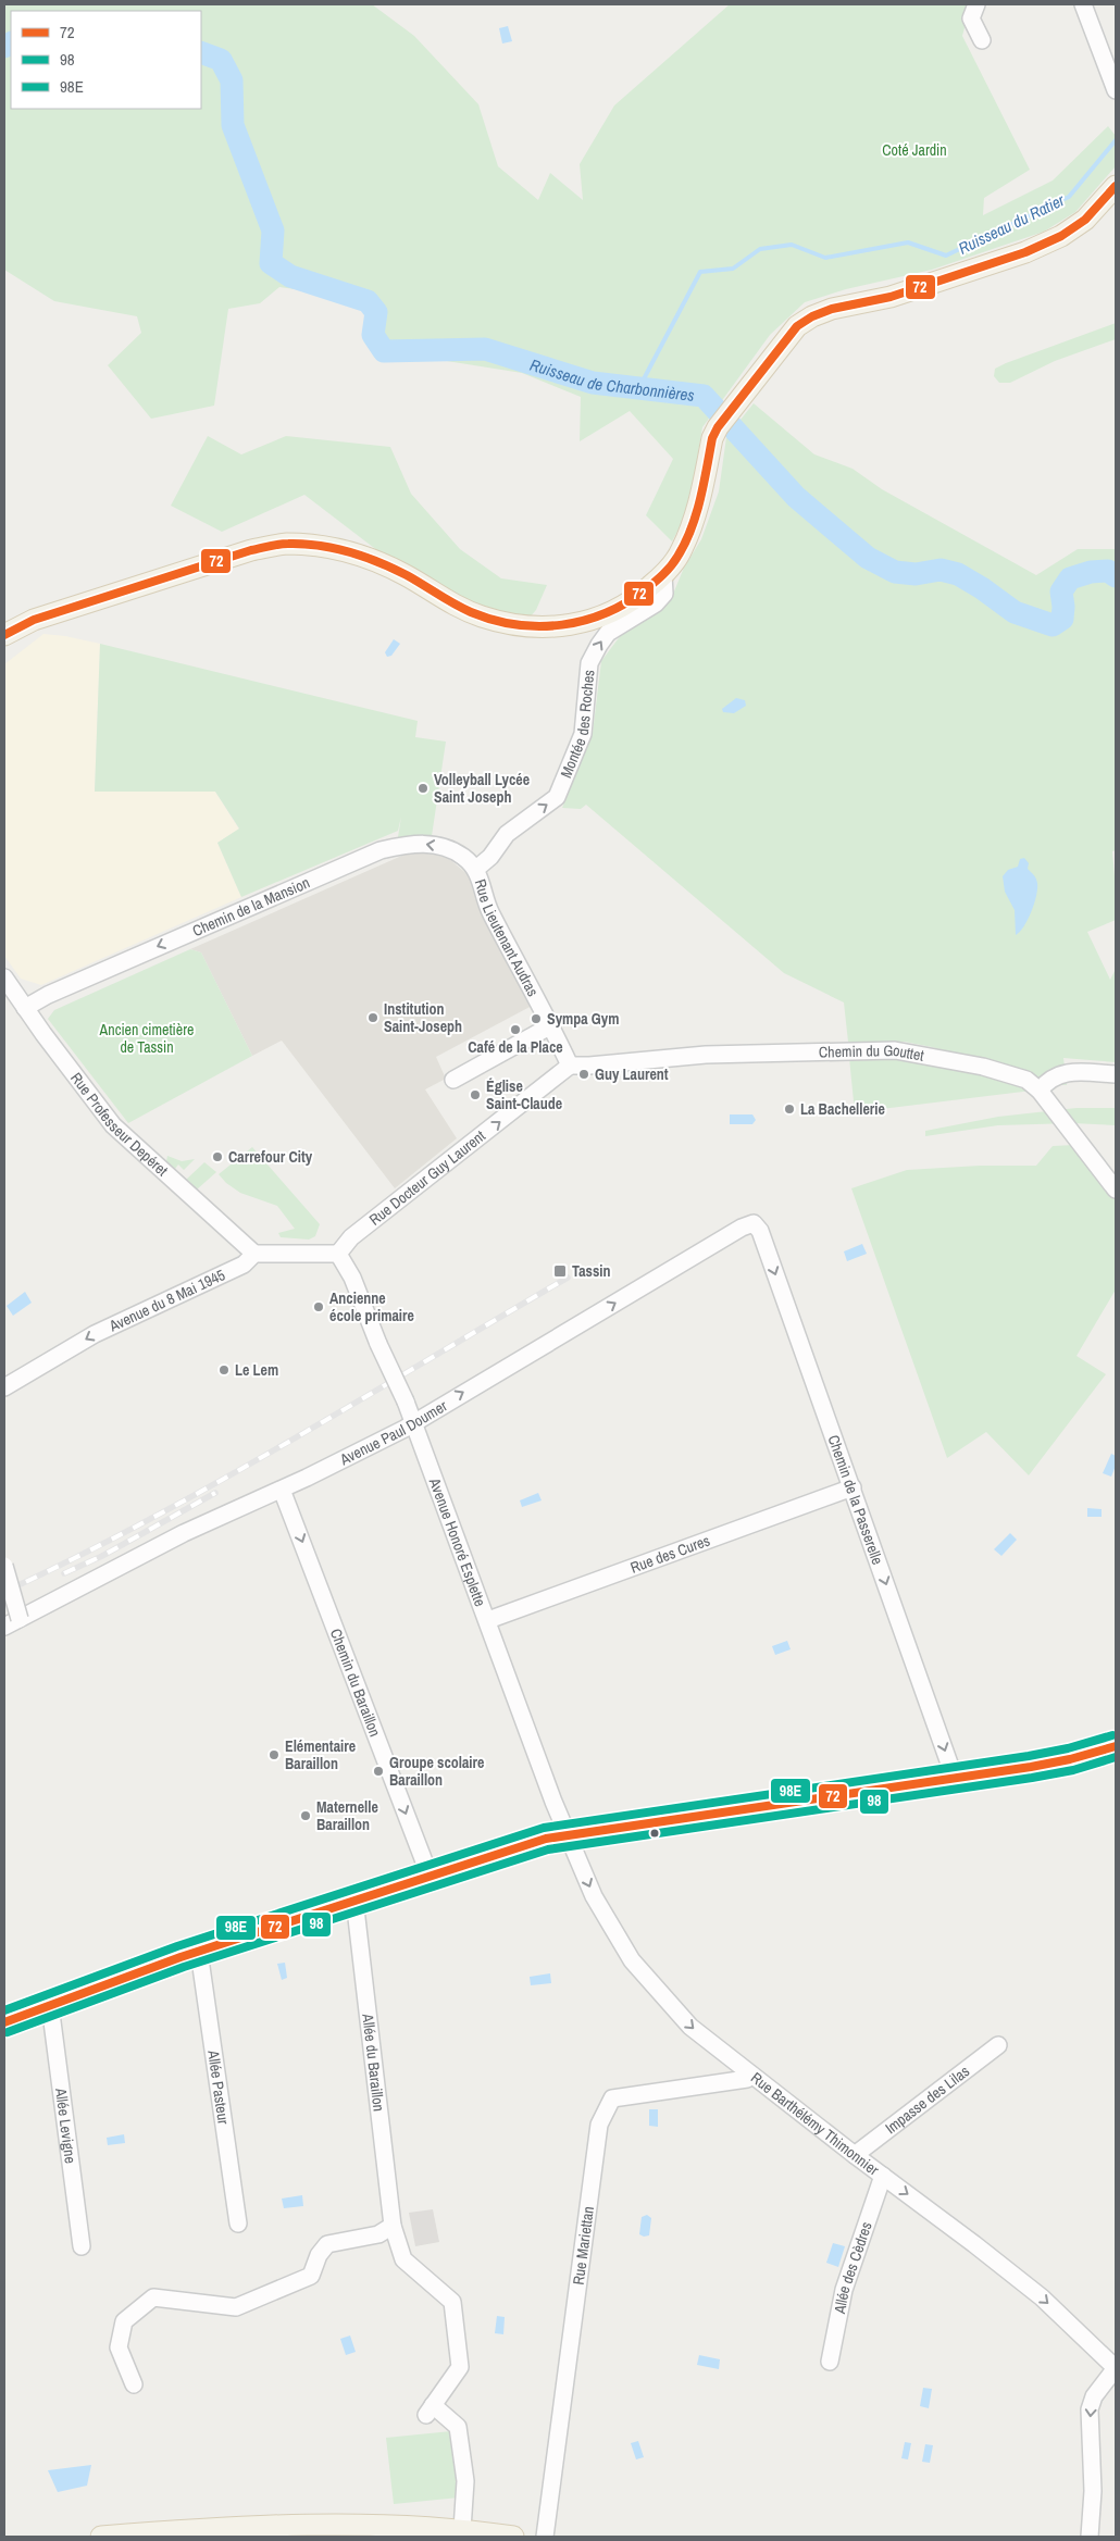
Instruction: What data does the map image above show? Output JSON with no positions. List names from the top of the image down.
{
  "streets": {
    "street": [
      "Montée des Roches",
      "Chemin de la Mansion",
      "Rue Lieutenant Audras",
      "Chemin du Gouttet",
      "Rue Professeur Depéret",
      "Rue Docteur Guy Laurent",
      "Avenue du 8 Mai 1945",
      "Avenue Paul Doumer",
      "Chemin de la Passerelle",
      "Avenue Honoré Esplette",
      "Rue des Cures",
      "Chemin du Baraillon",
      "Allée du Baraillon",
      "Allée Pasteur",
      "Impasse des Lilas",
      "Rue Barthélémy Thimonnier",
      "Allée Levigne",
      "Rue Mariettan",
      "Allée des Cèdres"
    ]
  },
  "crossings": [
    ["Montée des Roches", "Chemin de la Mansion"],
    ["Montée des Roches", "Rue Lieutenant Audras"],
    ["Chemin de la Mansion", "Rue Lieutenant Audras"],
    ["Chemin de la Mansion", "Rue Professeur Depéret"],
    ["Rue Lieutenant Audras", "Chemin du Gouttet"],
    ["Rue Lieutenant Audras", "Rue Docteur Guy Laurent"],
    ["Chemin du Gouttet", "Rue Docteur Guy Laurent"],
    ["Rue Professeur Depéret", "Avenue du 8 Mai 1945"],
    ["Rue Docteur Guy Laurent", "Avenue Honoré Esplette"],
    ["Avenue Paul Doumer", "Chemin de la Passerelle"],
    ["Avenue Paul Doumer", "Avenue Honoré Esplette"],
    ["Avenue Paul Doumer", "Chemin du Baraillon"],
    ["Chemin de la Passerelle", "Rue des Cures"],
    ["Avenue Honoré Esplette", "Rue des Cures"],
    ["Avenue Honoré Esplette", "Rue Barthélémy Thimonnier"],
    ["Impasse des Lilas", "Rue Barthélémy Thimonnier"],
    ["Rue Barthélémy Thimonnier", "Rue Mariettan"],
    ["Rue Barthélémy Thimonnier", "Allée des Cèdres"]
  ],
  "one_way": [
    "Montée des Roches",
    "Chemin de la Mansion",
    "Avenue du 8 Mai 1945",
    "Avenue Paul Doumer",
    "Chemin de la Passerelle",
    "Chemin du Baraillon",
    "Rue Barthélémy Thimonnier"
  ],
  "water": ["Ruisseau du Ratier", "Ruisseau de Charbonnières"],
  "parks": ["Coté Jardin", "Ancien cimetière de Tassin"],
  "places": {
    "other": [
      "Volleyball Lycée Saint Joseph",
      "Institution Saint-Joseph",
      "Sympa Gym",
      "Café de la Place",
      "Guy Laurent",
      "Église Saint-Claude",
      "La Bachellerie",
      "Carrefour City",
      "Ancienne école primaire",
      "Le Lem",
      "Elémentaire Baraillon",
      "Groupe scolaire Baraillon",
      "Maternelle Baraillon"
    ],
    "transit": ["Tassin"]
  },
  "lines": ["transit line 72", "transit line 98E", "transit line 98"],
  "legend": ["72", "98", "98E"]
}
